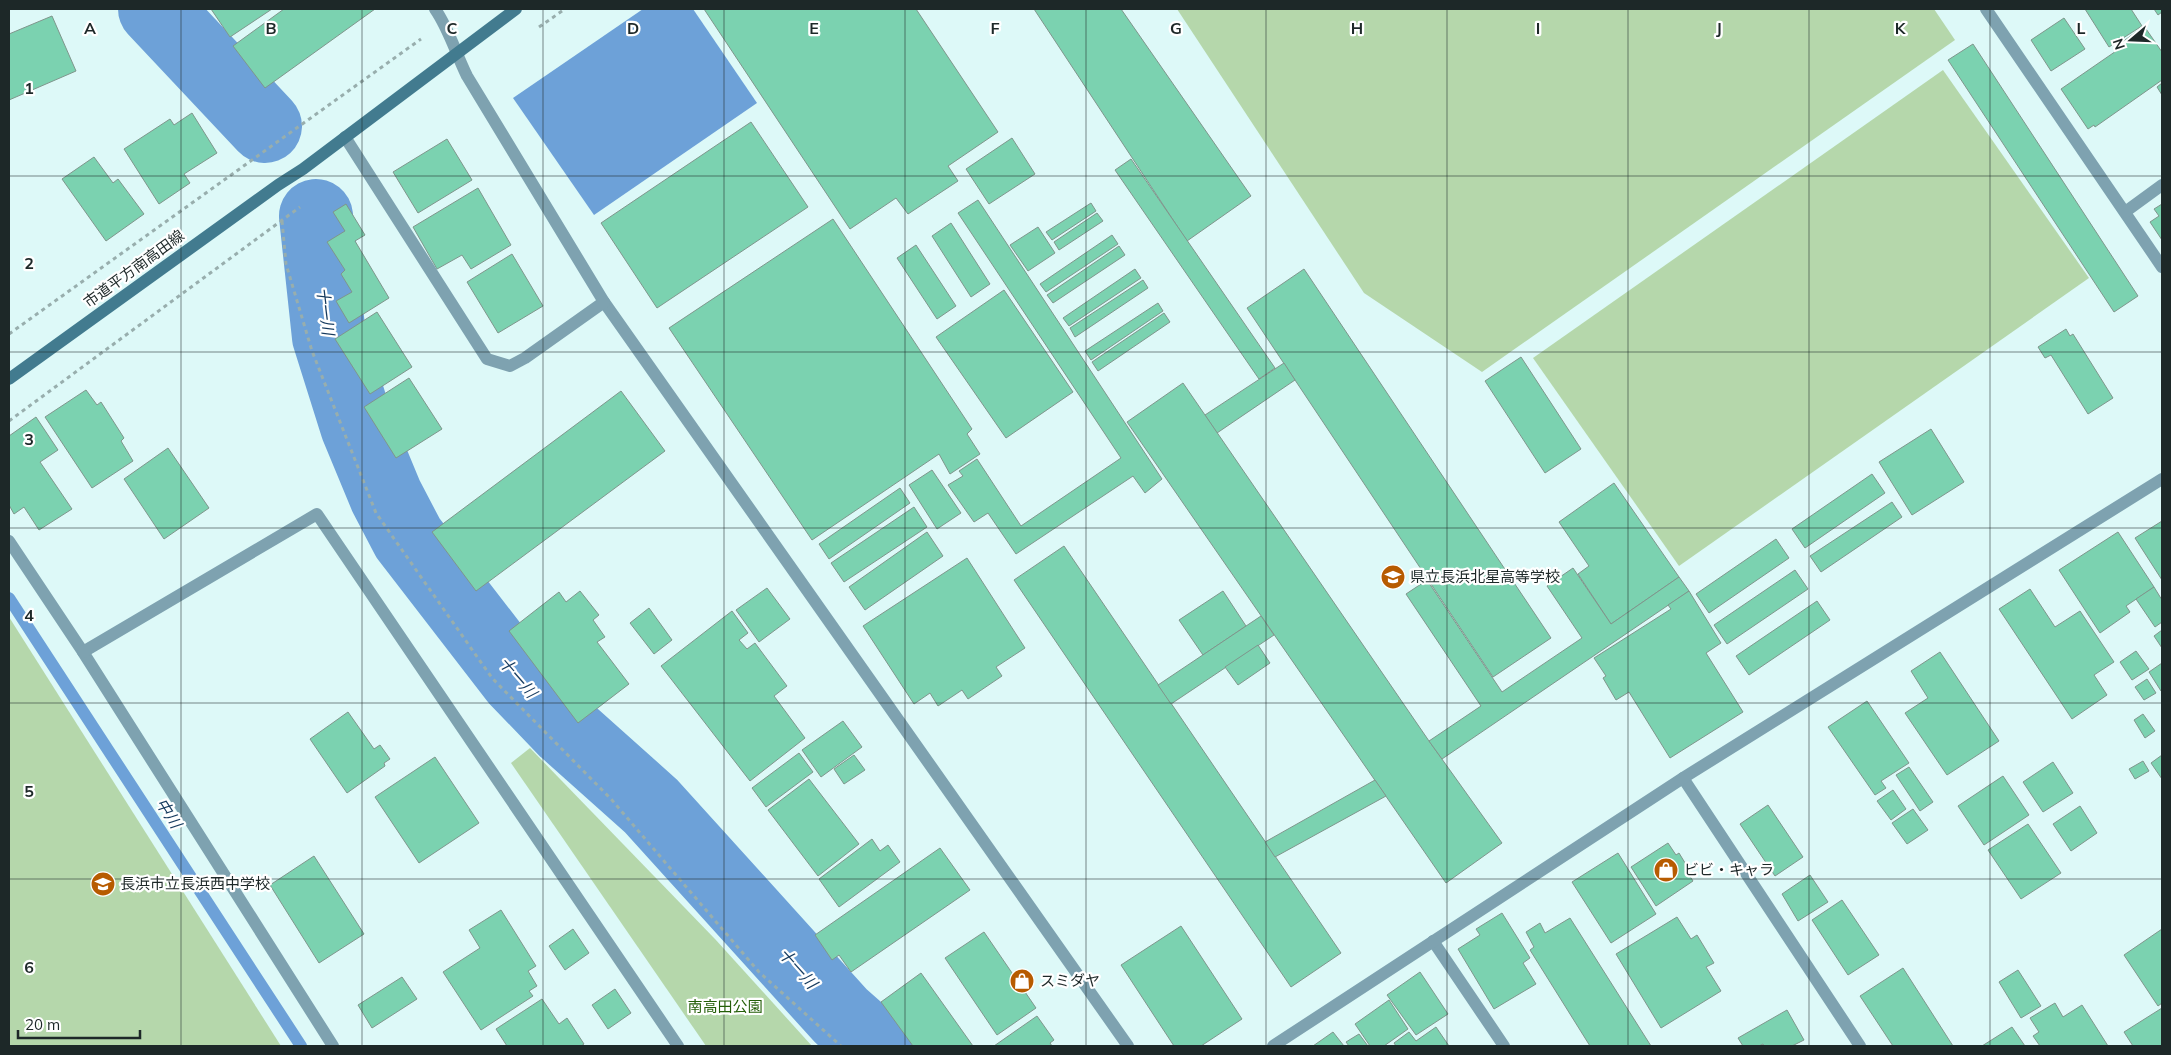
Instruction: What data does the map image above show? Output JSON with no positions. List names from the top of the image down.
{
  "streets": {
    "street": ["市道平方南高田線"]
  },
  "water": ["十一川", "中川"],
  "parks": ["南高田公園"],
  "places": {
    "school or university": ["県立長浜北星高等学校", "長浜市立長浜西中学校"],
    "shop": ["ビビ・キャラ", "スミダヤ"]
  },
  "scale_bar": "20 m",
  "north": "left",
  "grid": {
    "columns": [
      "A",
      "B",
      "C",
      "D",
      "E",
      "F",
      "G",
      "H",
      "I",
      "J",
      "K",
      "L"
    ],
    "rows": [
      "1",
      "2",
      "3",
      "4",
      "5",
      "6"
    ]
  }
}
